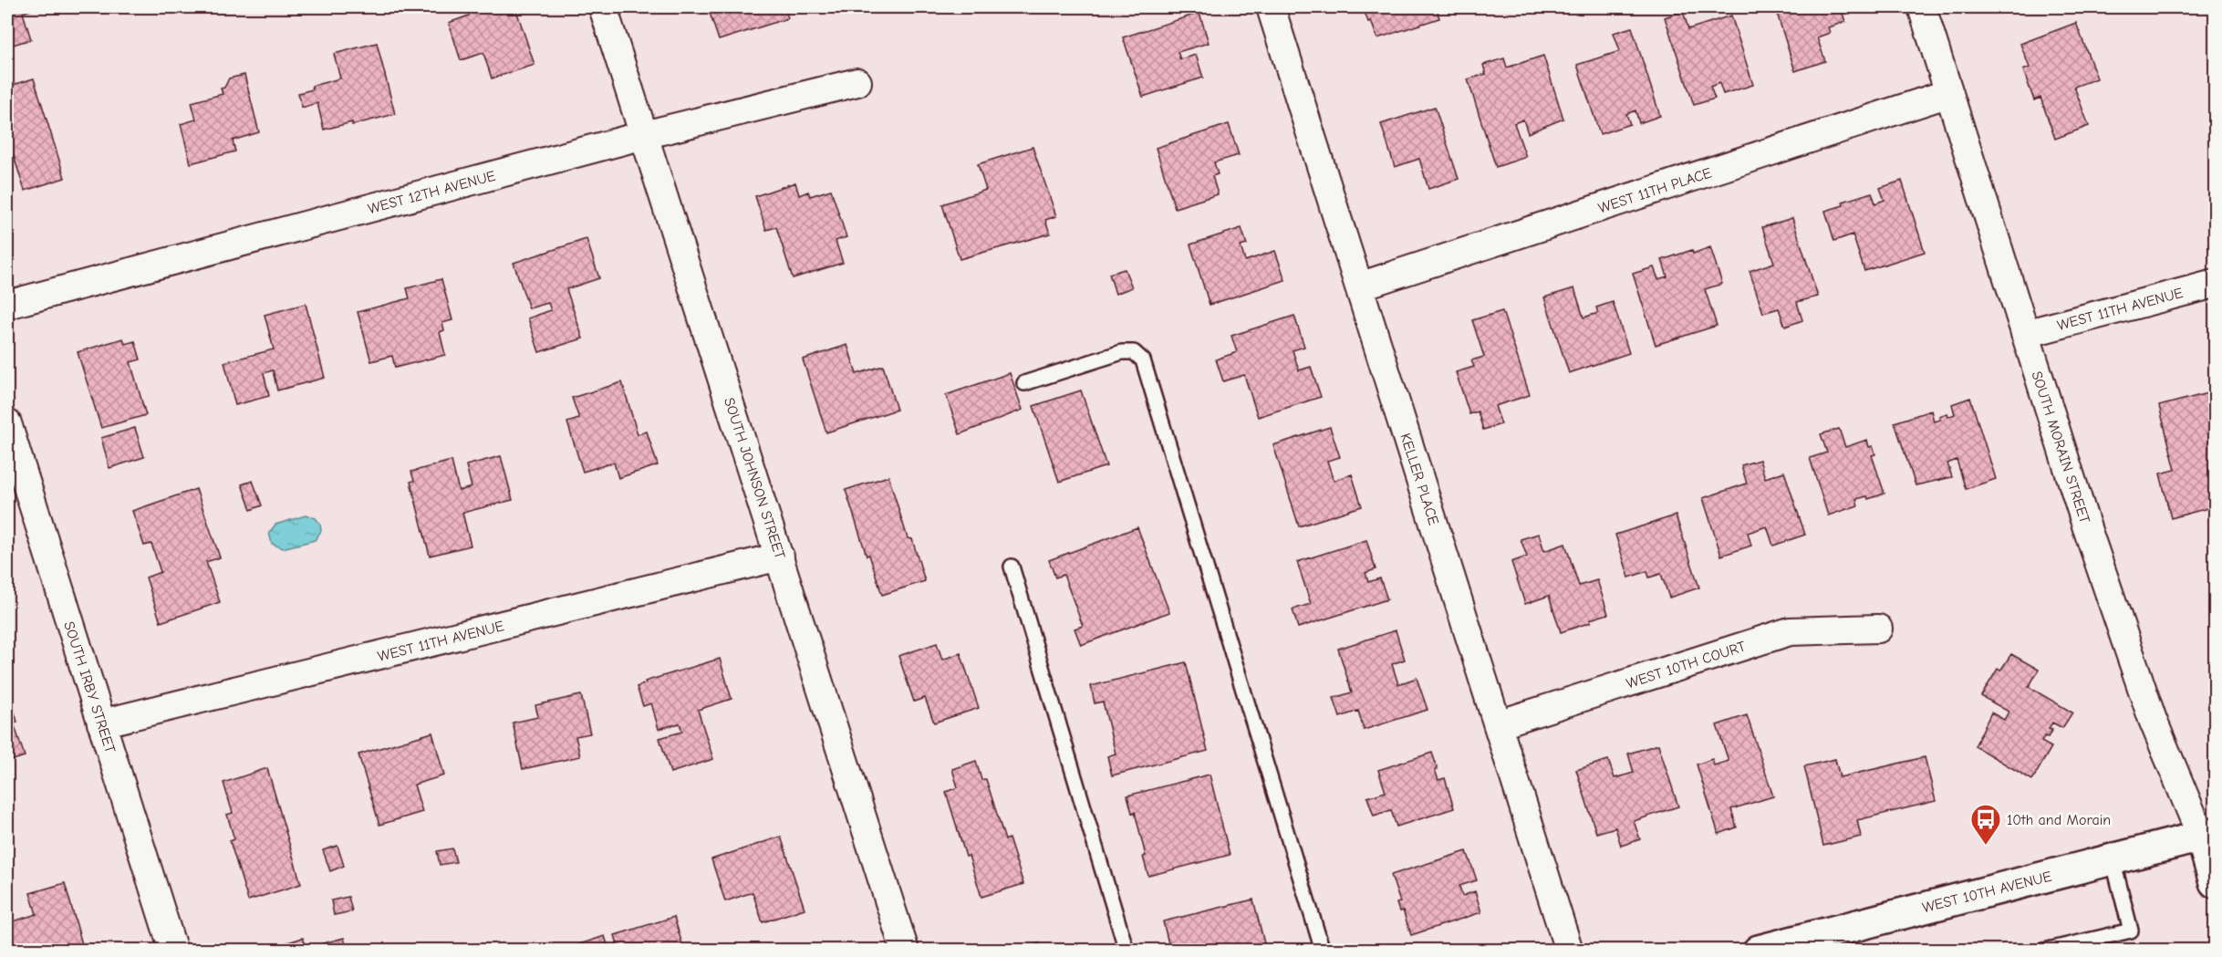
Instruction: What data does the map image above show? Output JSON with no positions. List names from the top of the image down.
{
  "streets": {
    "main road": ["SOUTH MORAIN STREET", "WEST 10TH AVENUE"],
    "street": [
      "WEST 11TH PLACE",
      "WEST 12TH AVENUE",
      "WEST 11TH AVENUE",
      "SOUTH JOHNSON STREET",
      "KELLER PLACE",
      "WEST 10TH COURT",
      "SOUTH IRBY STREET"
    ]
  },
  "crossings": [
    ["WEST 11TH PLACE", "SOUTH MORAIN STREET"],
    ["WEST 11TH PLACE", "KELLER PLACE"],
    ["WEST 12TH AVENUE", "SOUTH JOHNSON STREET"],
    ["WEST 11TH AVENUE", "SOUTH MORAIN STREET"],
    ["WEST 11TH AVENUE", "SOUTH JOHNSON STREET"],
    ["WEST 11TH AVENUE", "SOUTH IRBY STREET"],
    ["SOUTH MORAIN STREET", "WEST 10TH AVENUE"],
    ["KELLER PLACE", "WEST 10TH COURT"]
  ],
  "places": {
    "bus stop": ["10th and Morain"]
  }
}
